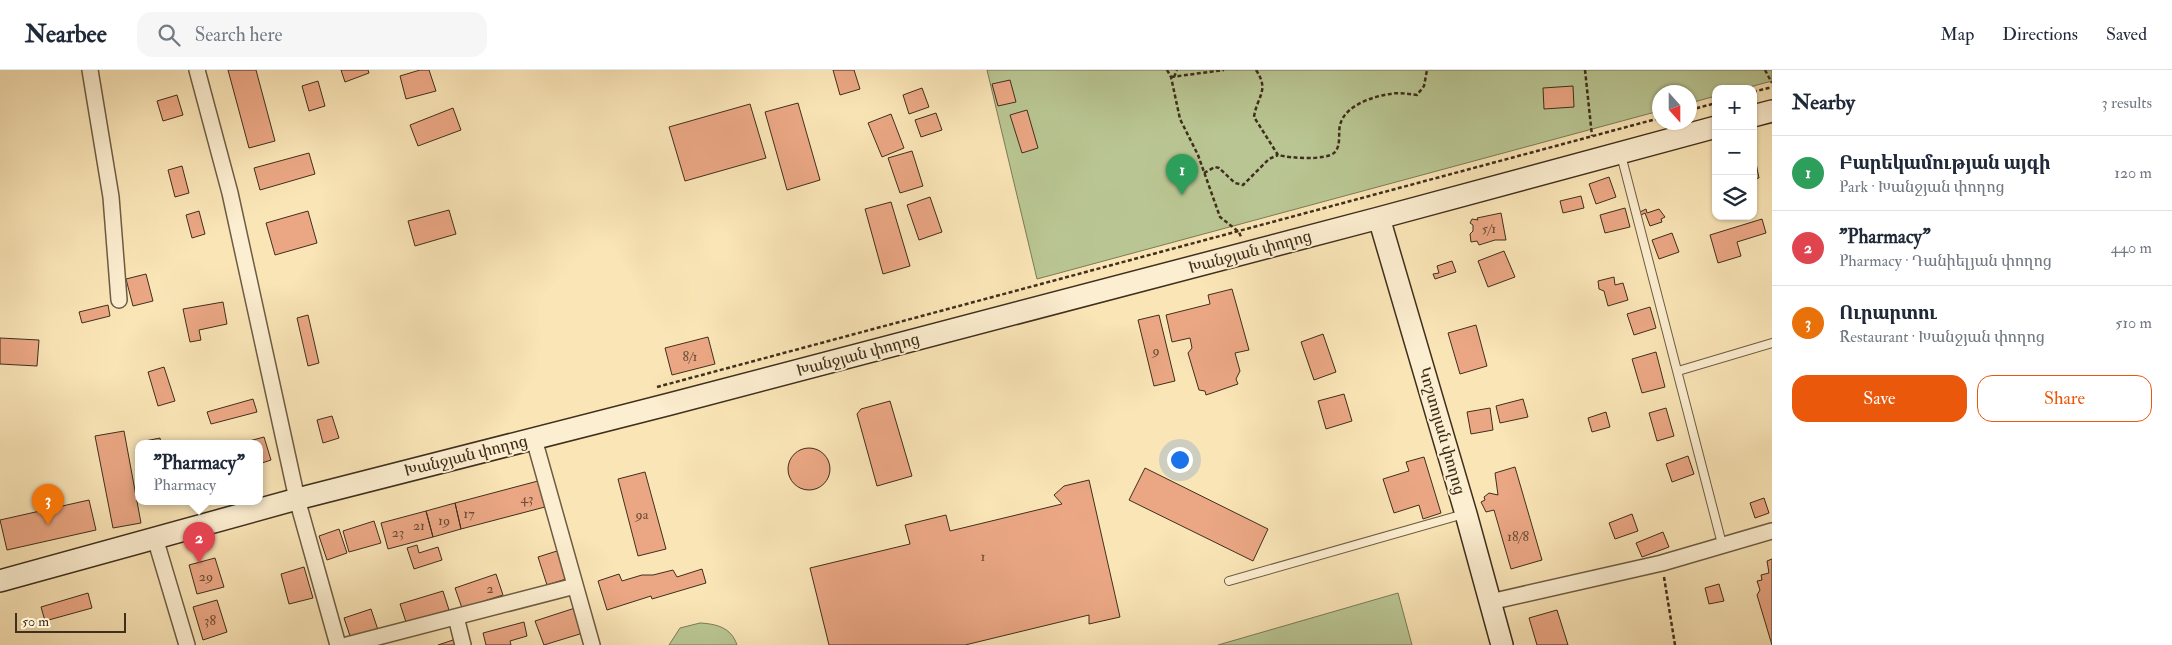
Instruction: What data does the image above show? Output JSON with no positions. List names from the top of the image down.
{
  "streets": {
    "main road": ["Խանջյան փողոց", "Կոշտոյան փողոց"]
  },
  "crossings": [
    ["Խանջյան փողոց", "Կոշտոյան փողոց"]
  ],
  "house_numbers": [
    "5/1",
    "9",
    "8/1",
    "43",
    "17",
    "9a",
    "19",
    "21",
    "23",
    "18/8",
    "1",
    "29",
    "2",
    "38"
  ],
  "scale_bar": "50 m",
  "north": "bottom",
  "page": {
    "header": "Nearbee",
    "search": "Search here",
    "nav": ["Map", "Directions", "Saved"],
    "heading": ["Nearby", "3 results"],
    "map_buttons": ["+", "−"],
    "list": [
      {
        "mark": "1",
        "name": "Բարեկամության այգի",
        "note": "Park · Խանջյան փողոց",
        "value": "120 m"
      },
      {
        "mark": "2",
        "name": "\"Pharmacy\"",
        "note": "Pharmacy · Դանիելյան փողոց",
        "value": "440 m"
      },
      {
        "mark": "3",
        "name": "Ուրարտու",
        "note": "Restaurant · Խանջյան փողոց",
        "value": "510 m"
      }
    ],
    "pins": ["1", "3", "2"],
    "buttons": ["Save", "Share"],
    "popup": ["\"Pharmacy\"", "Pharmacy"],
    "scale": "50 m"
  }
}
